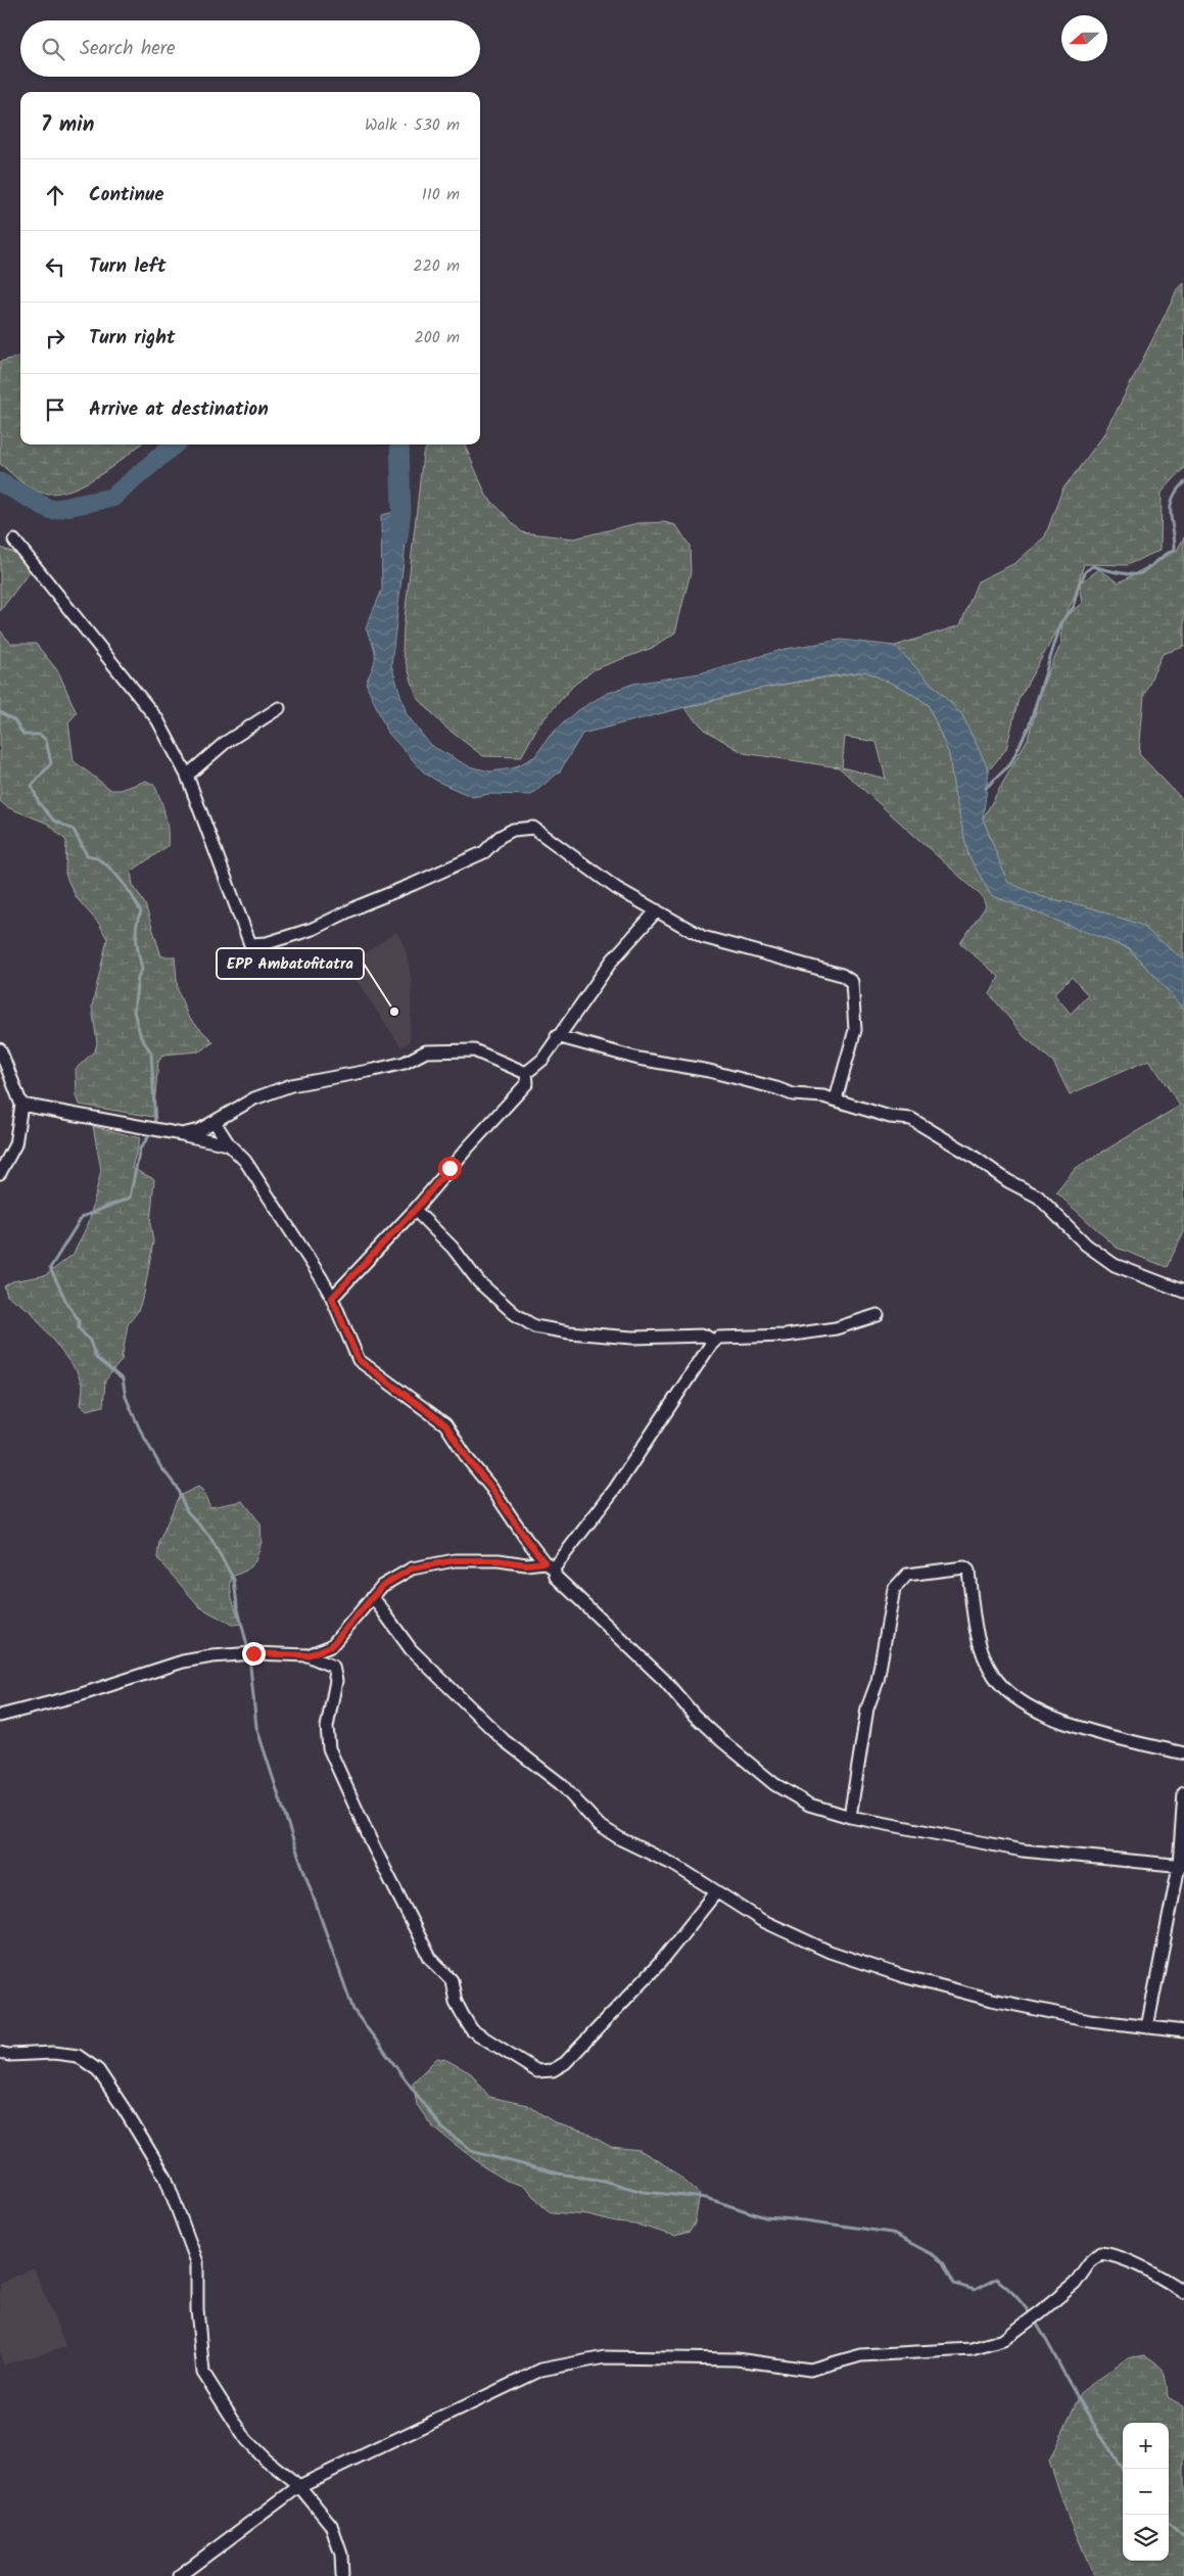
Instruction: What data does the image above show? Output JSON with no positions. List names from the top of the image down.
{
  "places": ["EPP Ambatofitatra"],
  "north": "left",
  "page": {
    "search": "Search here",
    "heading": ["7 min", "Walk · 530 m"],
    "list": [
      ["Continue", "110 m"],
      ["Turn left", "220 m"],
      ["Turn right", "200 m"],
      "Arrive at destination"
    ],
    "map_buttons": ["+", "−"]
  }
}
